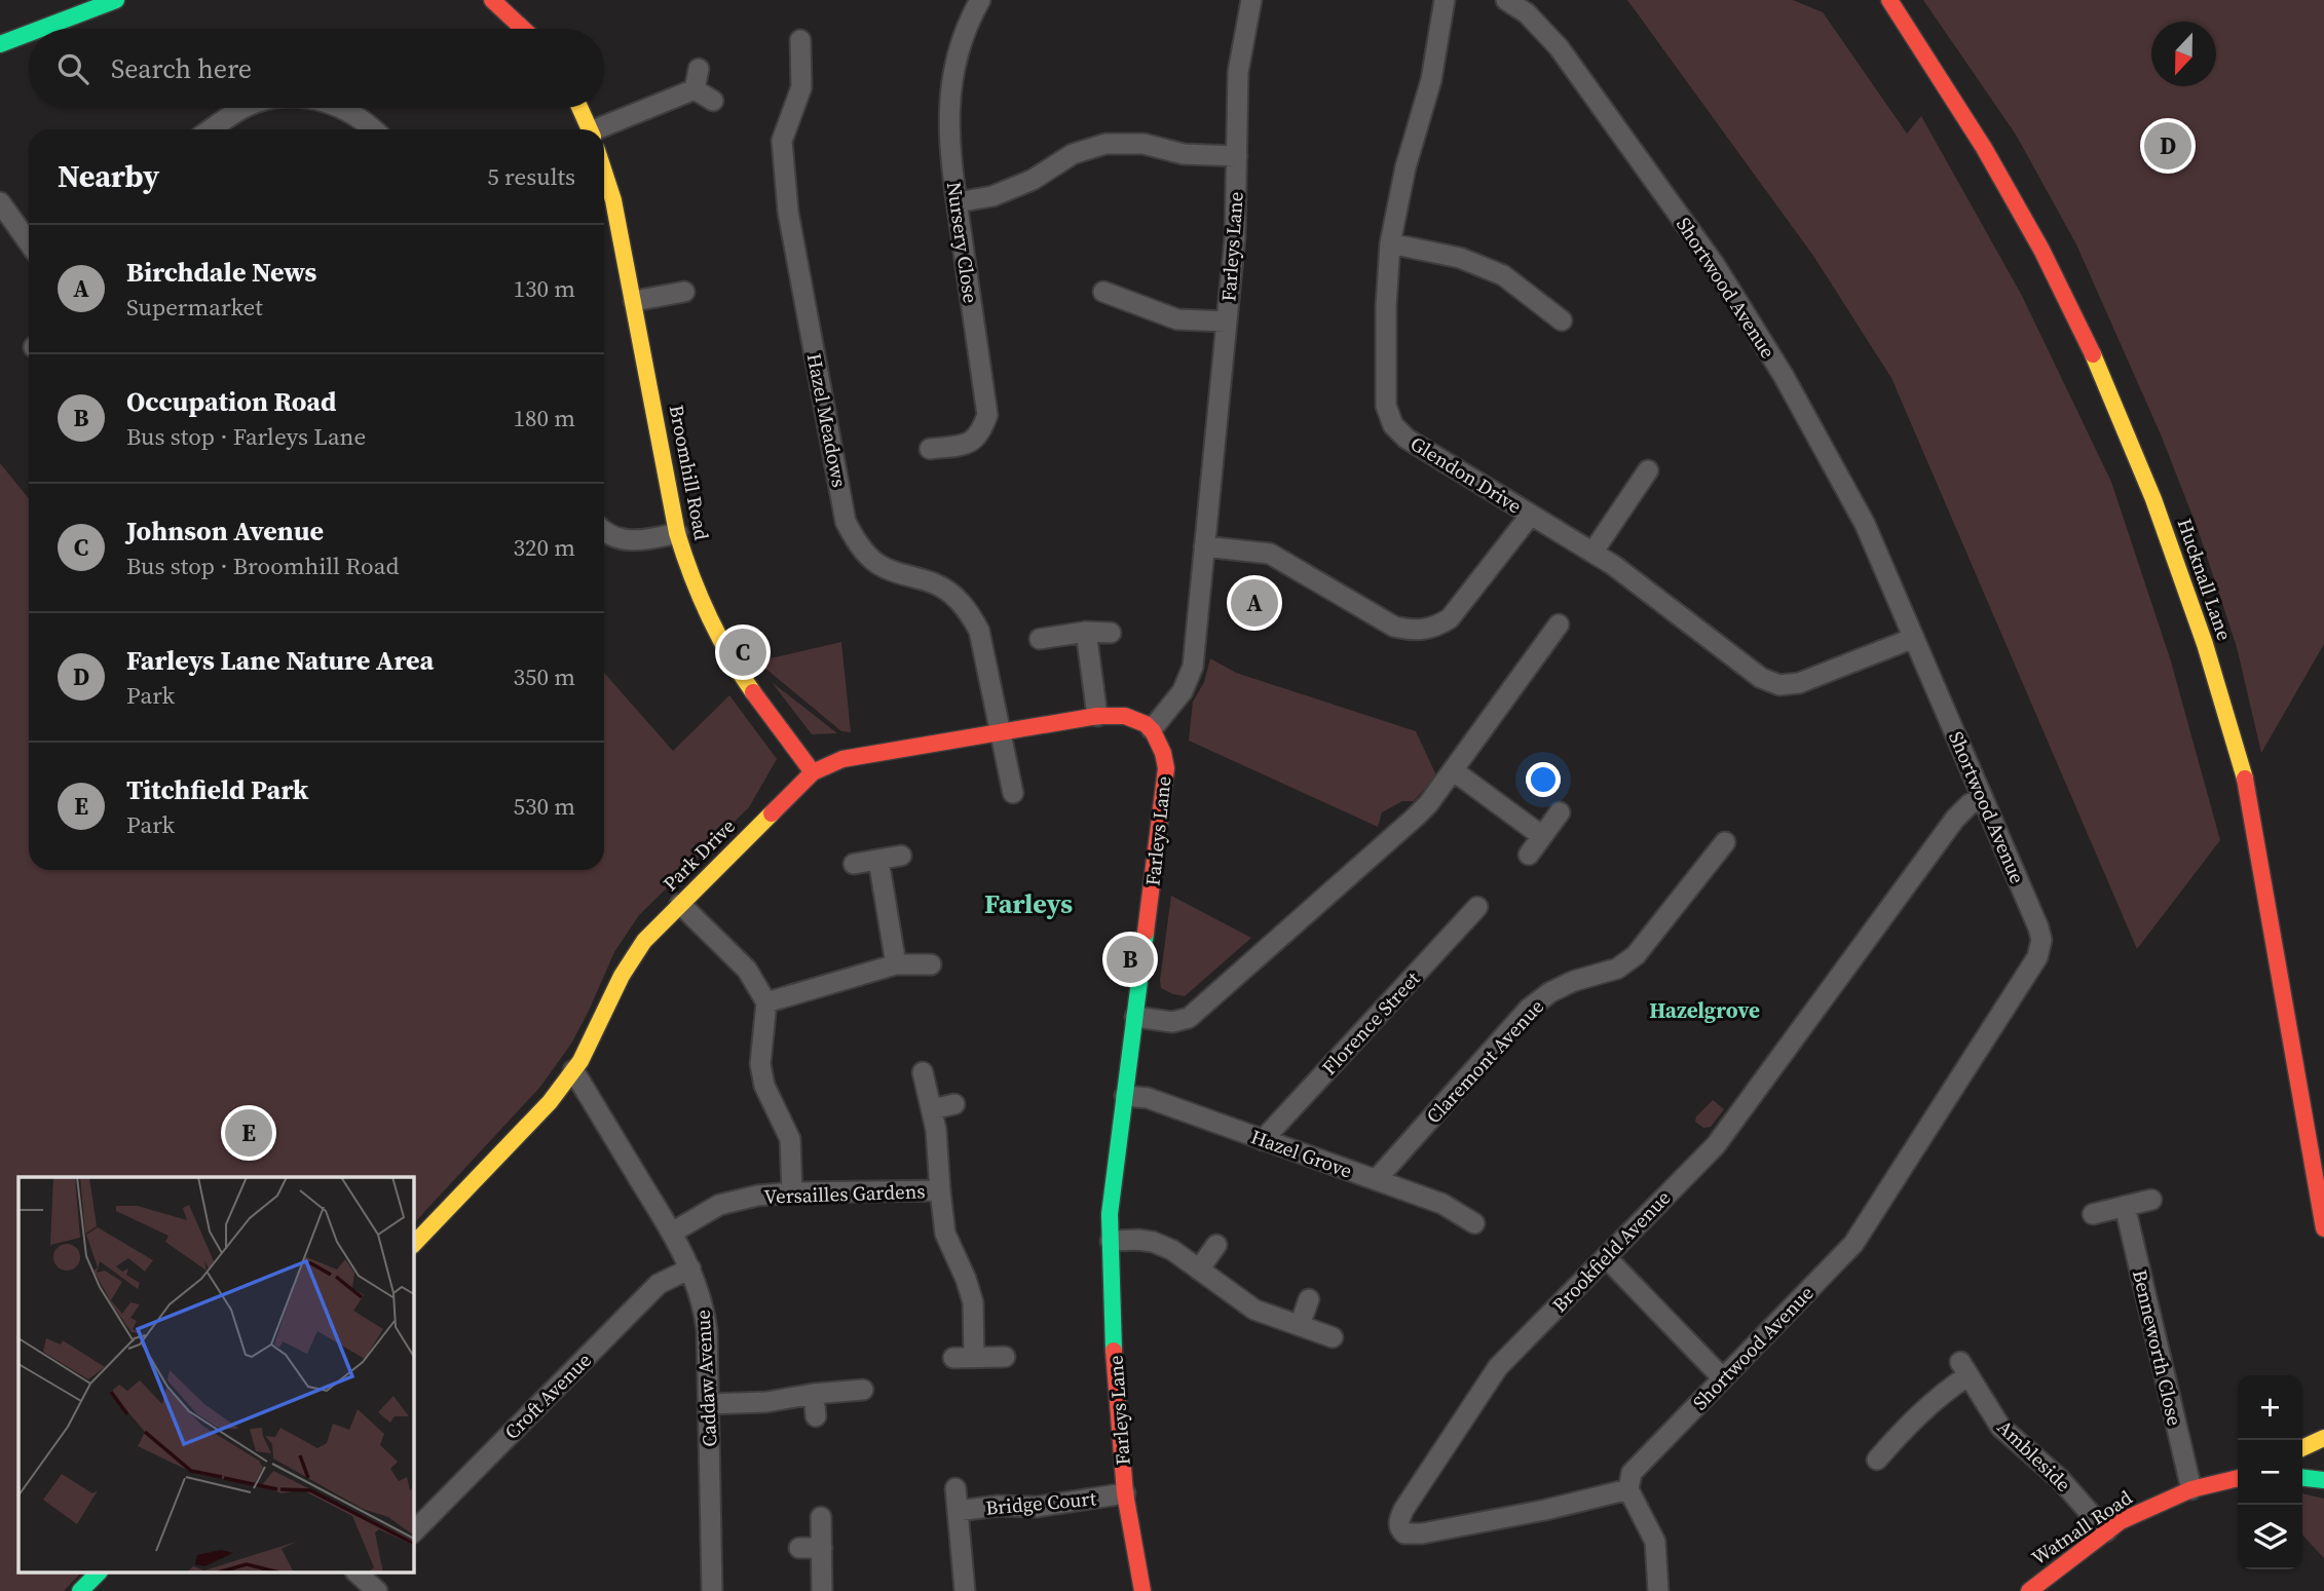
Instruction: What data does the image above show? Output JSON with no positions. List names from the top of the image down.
{
  "streets": {
    "street": [
      "Nursery Close",
      "Farleys Lane",
      "Shortwood Avenue",
      "Hazel Meadows",
      "Broomhill Road",
      "Glendon Drive",
      "Hucknall Lane",
      "Park Drive",
      "Florence Street",
      "Claremont Avenue",
      "Hazel Grove",
      "Versailles Gardens",
      "Brookfield Avenue",
      "Benneworth Close",
      "Caddaw Avenue",
      "Croft Avenue",
      "Ambleside",
      "Bridge Court",
      "Watnall Road"
    ]
  },
  "crossings": [
    ["Farleys Lane", "Park Drive"],
    ["Farleys Lane", "Hazel Grove"],
    ["Farleys Lane", "Bridge Court"],
    ["Shortwood Avenue", "Glendon Drive"],
    ["Shortwood Avenue", "Brookfield Avenue"],
    ["Hazel Meadows", "Park Drive"],
    ["Broomhill Road", "Park Drive"],
    ["Park Drive", "Caddaw Avenue"],
    ["Florence Street", "Hazel Grove"],
    ["Claremont Avenue", "Hazel Grove"],
    ["Versailles Gardens", "Caddaw Avenue"],
    ["Benneworth Close", "Watnall Road"],
    ["Caddaw Avenue", "Croft Avenue"],
    ["Ambleside", "Watnall Road"]
  ],
  "districts": ["Farleys", "Hazelgrove"],
  "north": "bottom",
  "page": {
    "search": "Search here",
    "pins": [
      "D",
      "A",
      "C",
      "B",
      "E"
    ],
    "heading": ["Nearby", "5 results"],
    "list": [
      {
        "mark": "A",
        "name": "Birchdale News",
        "note": "Supermarket",
        "value": "130 m"
      },
      {
        "mark": "B",
        "name": "Occupation Road",
        "note": "Bus stop · Farleys Lane",
        "value": "180 m"
      },
      {
        "mark": "C",
        "name": "Johnson Avenue",
        "note": "Bus stop · Broomhill Road",
        "value": "320 m"
      },
      {
        "mark": "D",
        "name": "Farleys Lane Nature Area",
        "note": "Park",
        "value": "350 m"
      },
      {
        "mark": "E",
        "name": "Titchfield Park",
        "note": "Park",
        "value": "530 m"
      }
    ],
    "map_buttons": ["+", "−"]
  }
}
